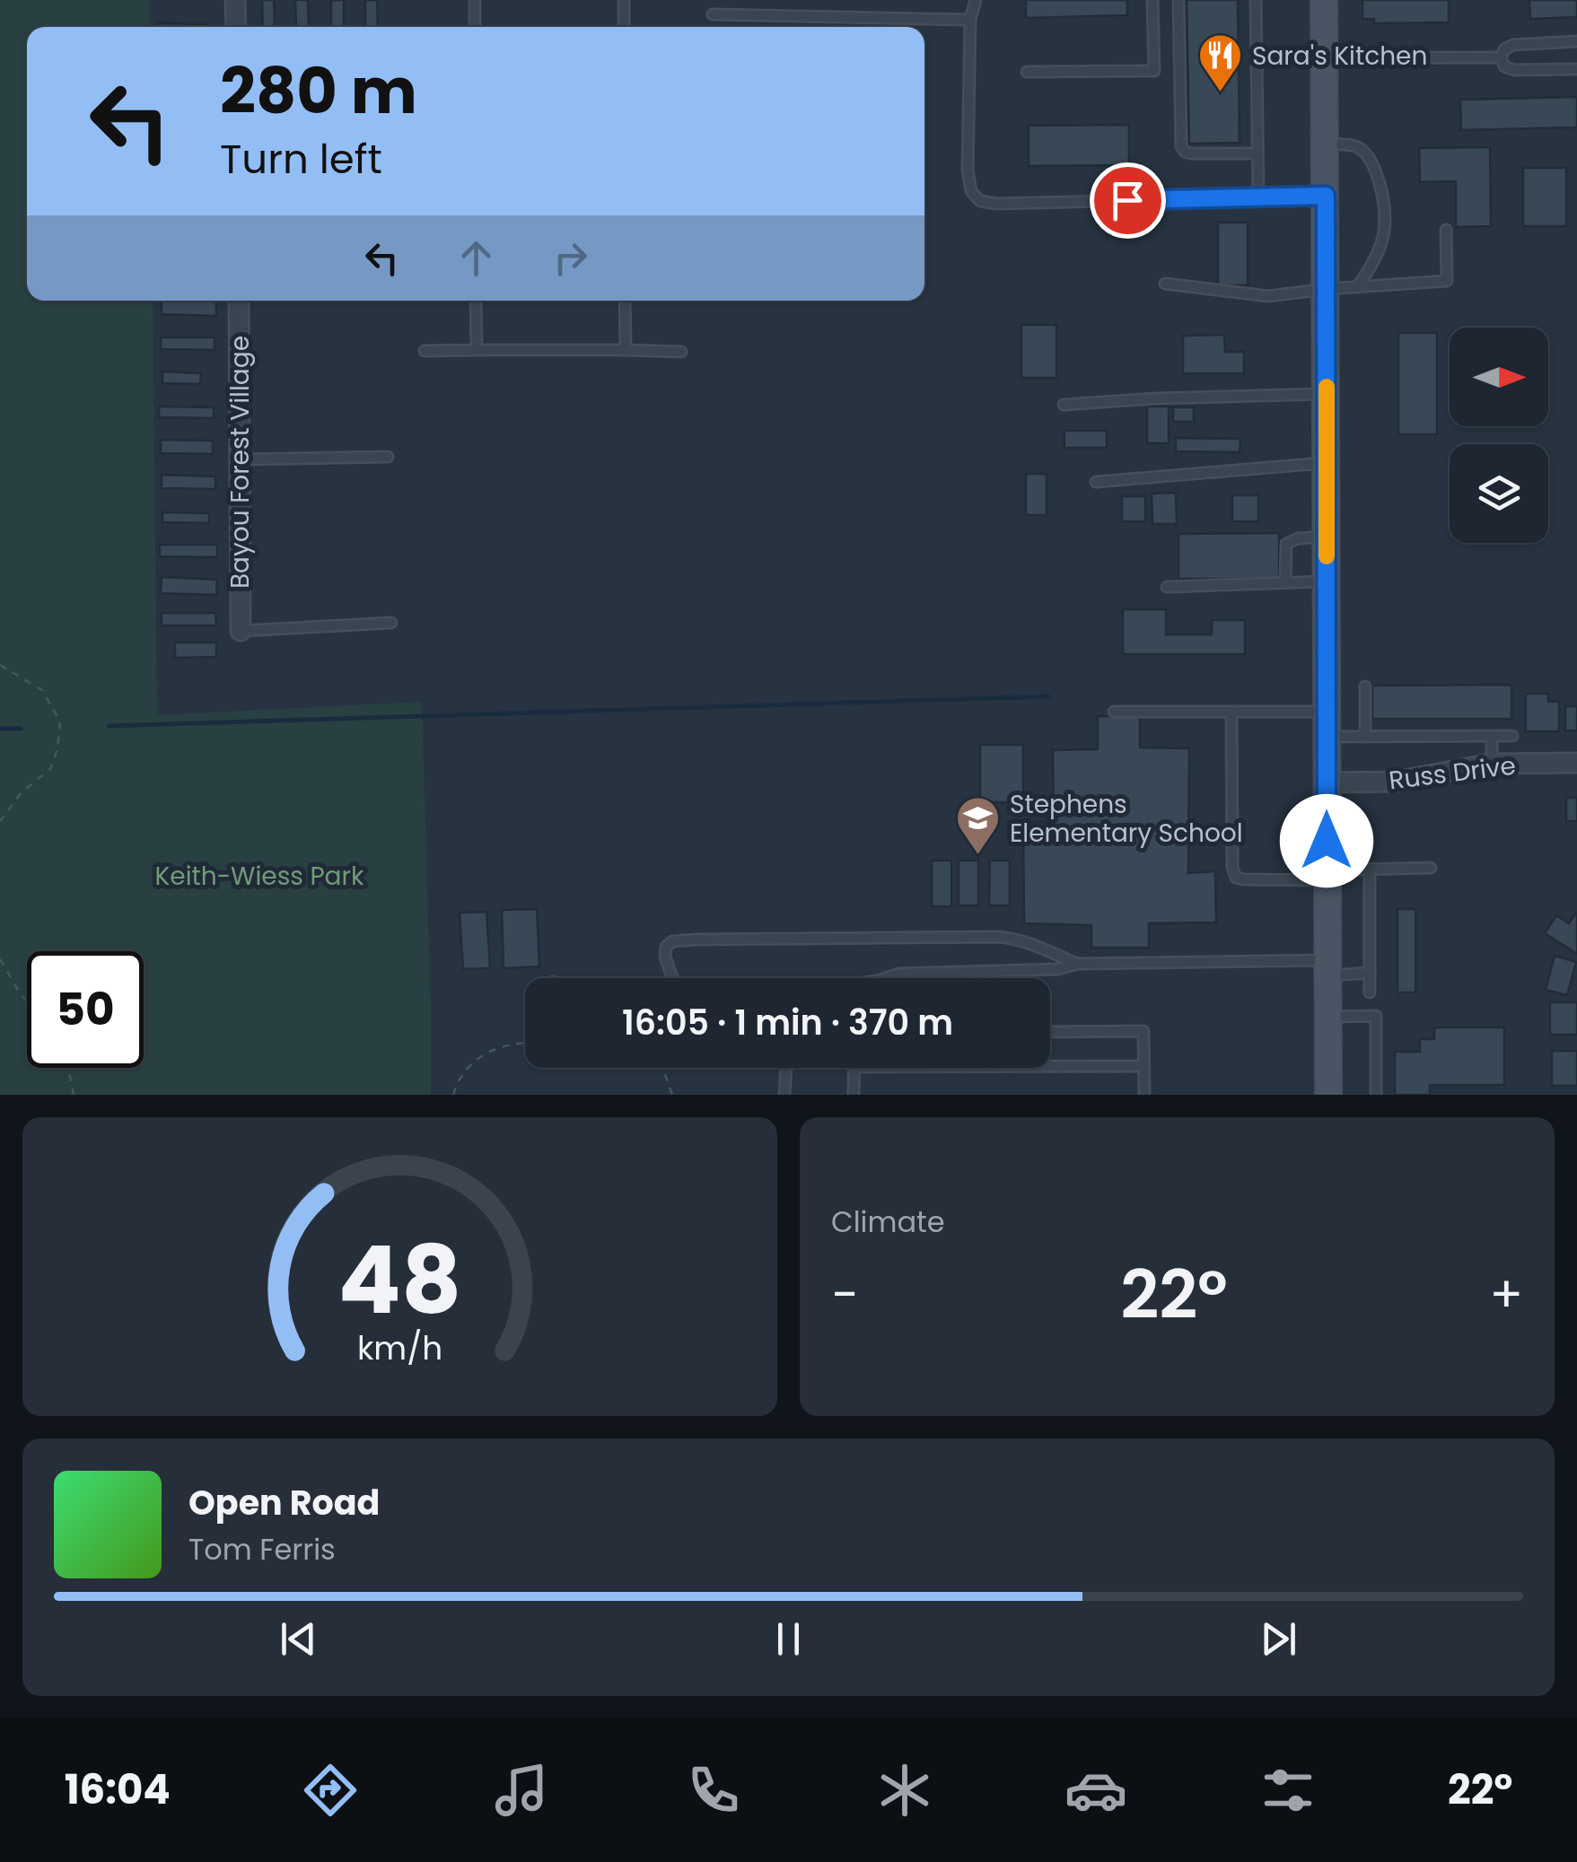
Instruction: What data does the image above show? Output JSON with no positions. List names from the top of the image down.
{
  "streets": {
    "street": ["Bayou Forest Village", "Russ Drive"]
  },
  "parks": ["Keith-Wiess Park"],
  "places": {
    "restaurant": ["Sara's Kitchen"],
    "school or university": ["Stephens Elementary School"]
  },
  "north": "right",
  "page": {
    "turn": ["280 m", "Turn left"],
    "limit": "50",
    "trip": "16:05 · 1 min · 370 m",
    "tile": "Climate",
    "heat": ["−", "22°", "+"],
    "song": ["Open Road", "Tom Ferris"],
    "tabs": ["16:04", "22°"],
    "gauge": ["48", "km/h"]
  }
}
